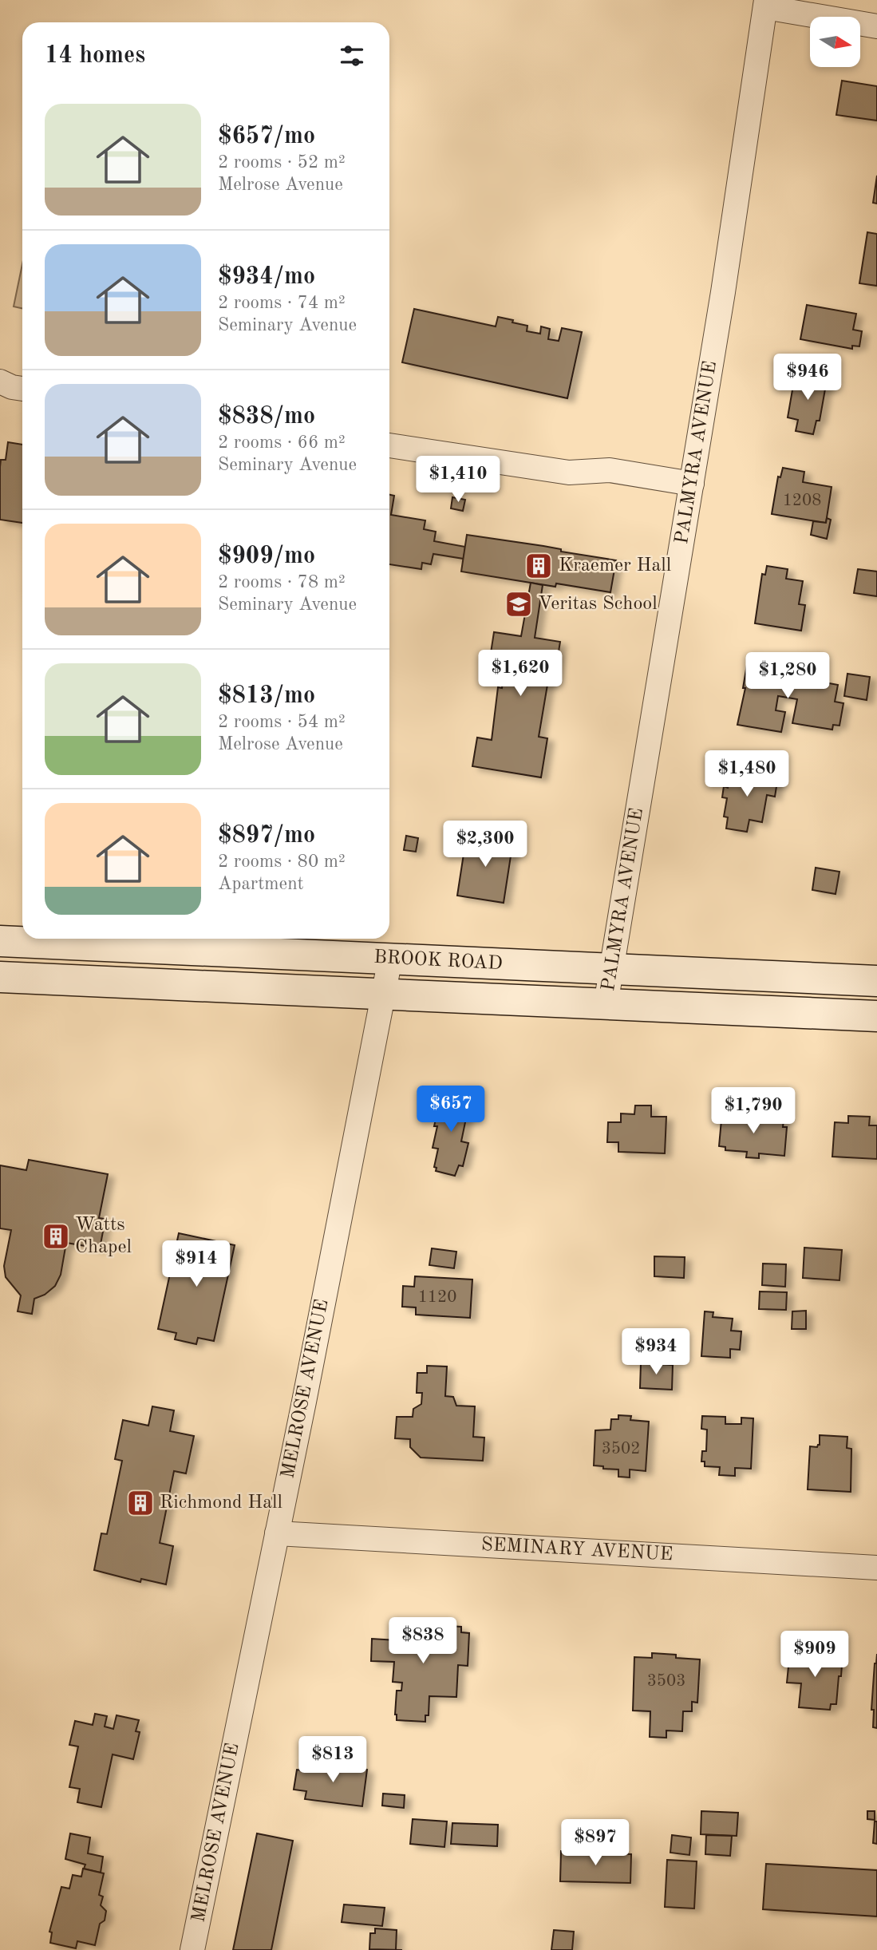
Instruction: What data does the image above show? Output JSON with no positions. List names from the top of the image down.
{
  "streets": {
    "main road": ["BROOK ROAD"],
    "street": ["PALMYRA AVENUE", "MELROSE AVENUE", "SEMINARY AVENUE"]
  },
  "crossings": [
    ["PALMYRA AVENUE", "BROOK ROAD"],
    ["BROOK ROAD", "MELROSE AVENUE"],
    ["MELROSE AVENUE", "SEMINARY AVENUE"]
  ],
  "places": {
    "building": ["Kraemer Hall", "Watts Chapel", "Richmond Hall"],
    "school or university": ["Veritas School"]
  },
  "house_numbers": [
    "1208",
    "1120",
    "3502",
    "3503"
  ],
  "north": "right",
  "page": {
    "heading": "14 homes",
    "list": [
      {
        "name": "$657/mo",
        "note": "2 rooms · 52 m² · Melrose Avenue"
      },
      {
        "name": "$934/mo",
        "note": "2 rooms · 74 m² · Seminary Avenue"
      },
      {
        "name": "$838/mo",
        "note": "2 rooms · 66 m² · Seminary Avenue"
      },
      {
        "name": "$909/mo",
        "note": "2 rooms · 78 m² · Seminary Avenue"
      },
      {
        "name": "$813/mo",
        "note": "2 rooms · 54 m² · Melrose Avenue"
      },
      {
        "name": "$897/mo",
        "note": "2 rooms · 80 m² · Apartment"
      }
    ],
    "price": [
      "$946",
      "$1,410",
      "$1,620",
      "$1,280",
      "$1,480",
      "$2,300",
      "$657",
      "$1,790",
      "$914",
      "$934",
      "$838",
      "$909",
      "$813",
      "$897"
    ]
  }
}
